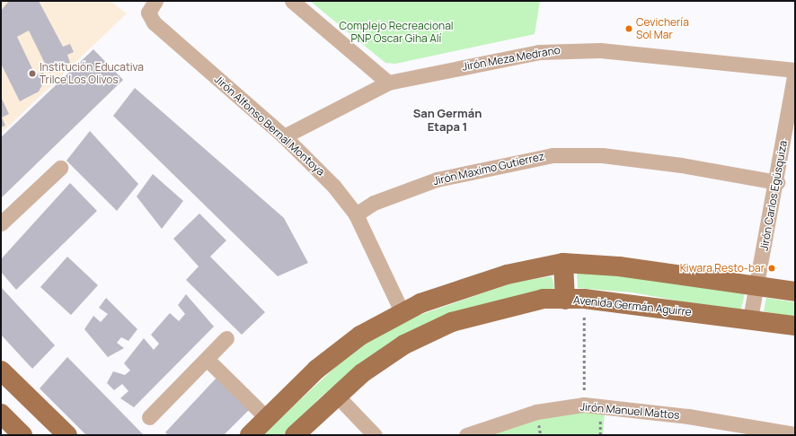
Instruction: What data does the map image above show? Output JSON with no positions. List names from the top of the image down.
{
  "streets": {
    "main road": ["Avenida Germán Aguirre"],
    "street": [
      "Jirón Meza Medrano",
      "Jirón Alfonso Bernal Montoya",
      "Jirón Maximo Gutierrez",
      "Jirón Carlos Egúsquiza",
      "Jirón Manuel Mattos"
    ]
  },
  "crossings": [
    ["Jirón Meza Medrano", "Jirón Alfonso Bernal Montoya"],
    ["Jirón Meza Medrano", "Jirón Carlos Egúsquiza"],
    ["Jirón Alfonso Bernal Montoya", "Jirón Maximo Gutierrez"],
    ["Jirón Maximo Gutierrez", "Jirón Carlos Egúsquiza"],
    ["Jirón Carlos Egúsquiza", "Avenida Germán Aguirre"]
  ],
  "districts": ["San Germán Etapa 1"],
  "parks": ["Complejo Recreacional PNP Oscar Giha Alí"],
  "places": ["Cevichería Sol Mar", "Institución Educativa Trilce Los Olivos", "Kiwara Resto-bar"]
}
